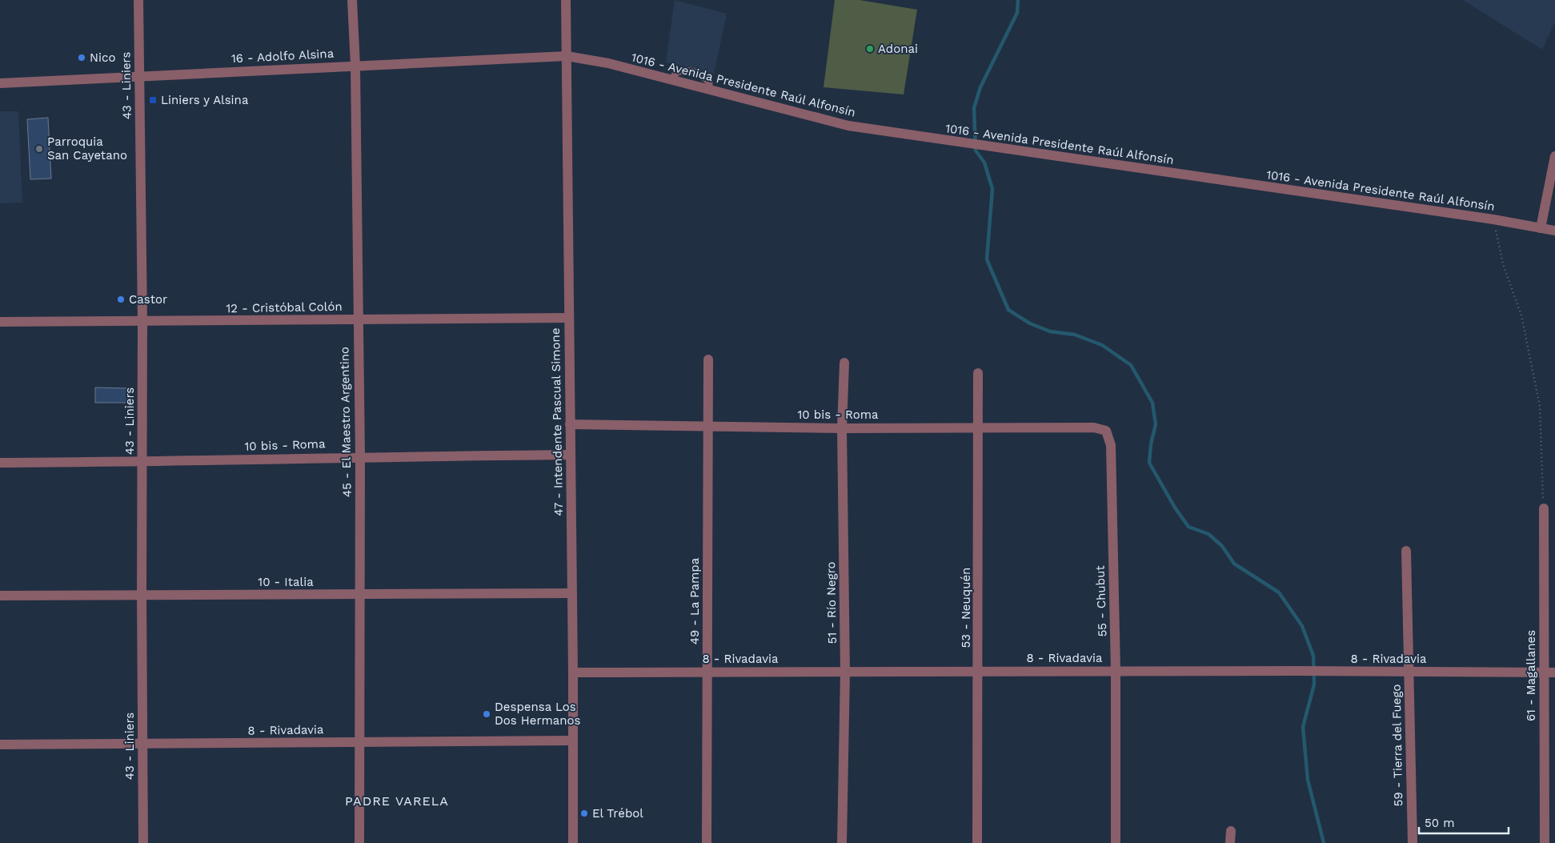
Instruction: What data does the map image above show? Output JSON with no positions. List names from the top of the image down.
{
  "streets": {
    "street": [
      "16 - Adolfo Alsina",
      "1016 - Avenida Presidente Raúl Alfonsín",
      "43 - Liniers",
      "12 - Cristóbal Colón",
      "10 bis - Roma",
      "45 - El Maestro Argentino",
      "47 - Intendente Pascual Simone",
      "10 - Italia",
      "49 - La Pampa",
      "55 - Chubut",
      "51 - Río Negro",
      "53 - Neuquén",
      "8 - Rivadavia",
      "61 - Magallanes",
      "59 - Tierra del Fuego"
    ]
  },
  "crossings": [
    ["16 - Adolfo Alsina", "1016 - Avenida Presidente Raúl Alfonsín"],
    ["16 - Adolfo Alsina", "43 - Liniers"],
    ["16 - Adolfo Alsina", "45 - El Maestro Argentino"],
    ["16 - Adolfo Alsina", "47 - Intendente Pascual Simone"],
    ["1016 - Avenida Presidente Raúl Alfonsín", "47 - Intendente Pascual Simone"],
    ["43 - Liniers", "12 - Cristóbal Colón"],
    ["43 - Liniers", "10 bis - Roma"],
    ["43 - Liniers", "10 - Italia"],
    ["43 - Liniers", "8 - Rivadavia"],
    ["12 - Cristóbal Colón", "45 - El Maestro Argentino"],
    ["12 - Cristóbal Colón", "47 - Intendente Pascual Simone"],
    ["10 bis - Roma", "45 - El Maestro Argentino"],
    ["10 bis - Roma", "47 - Intendente Pascual Simone"],
    ["10 bis - Roma", "49 - La Pampa"],
    ["10 bis - Roma", "55 - Chubut"],
    ["10 bis - Roma", "51 - Río Negro"],
    ["10 bis - Roma", "53 - Neuquén"],
    ["45 - El Maestro Argentino", "10 - Italia"],
    ["45 - El Maestro Argentino", "8 - Rivadavia"],
    ["47 - Intendente Pascual Simone", "10 - Italia"],
    ["47 - Intendente Pascual Simone", "8 - Rivadavia"],
    ["49 - La Pampa", "8 - Rivadavia"],
    ["55 - Chubut", "8 - Rivadavia"],
    ["51 - Río Negro", "8 - Rivadavia"],
    ["53 - Neuquén", "8 - Rivadavia"],
    ["8 - Rivadavia", "61 - Magallanes"],
    ["8 - Rivadavia", "59 - Tierra del Fuego"]
  ],
  "districts": ["PADRE VARELA"],
  "places": {
    "other": [
      "Adonai",
      "Nico",
      "Parroquia San Cayetano",
      "Castor",
      "Despensa Los Dos Hermanos",
      "El Trébol"
    ],
    "transit": ["Liniers y Alsina"]
  },
  "scale_bar": "50 m"
}
